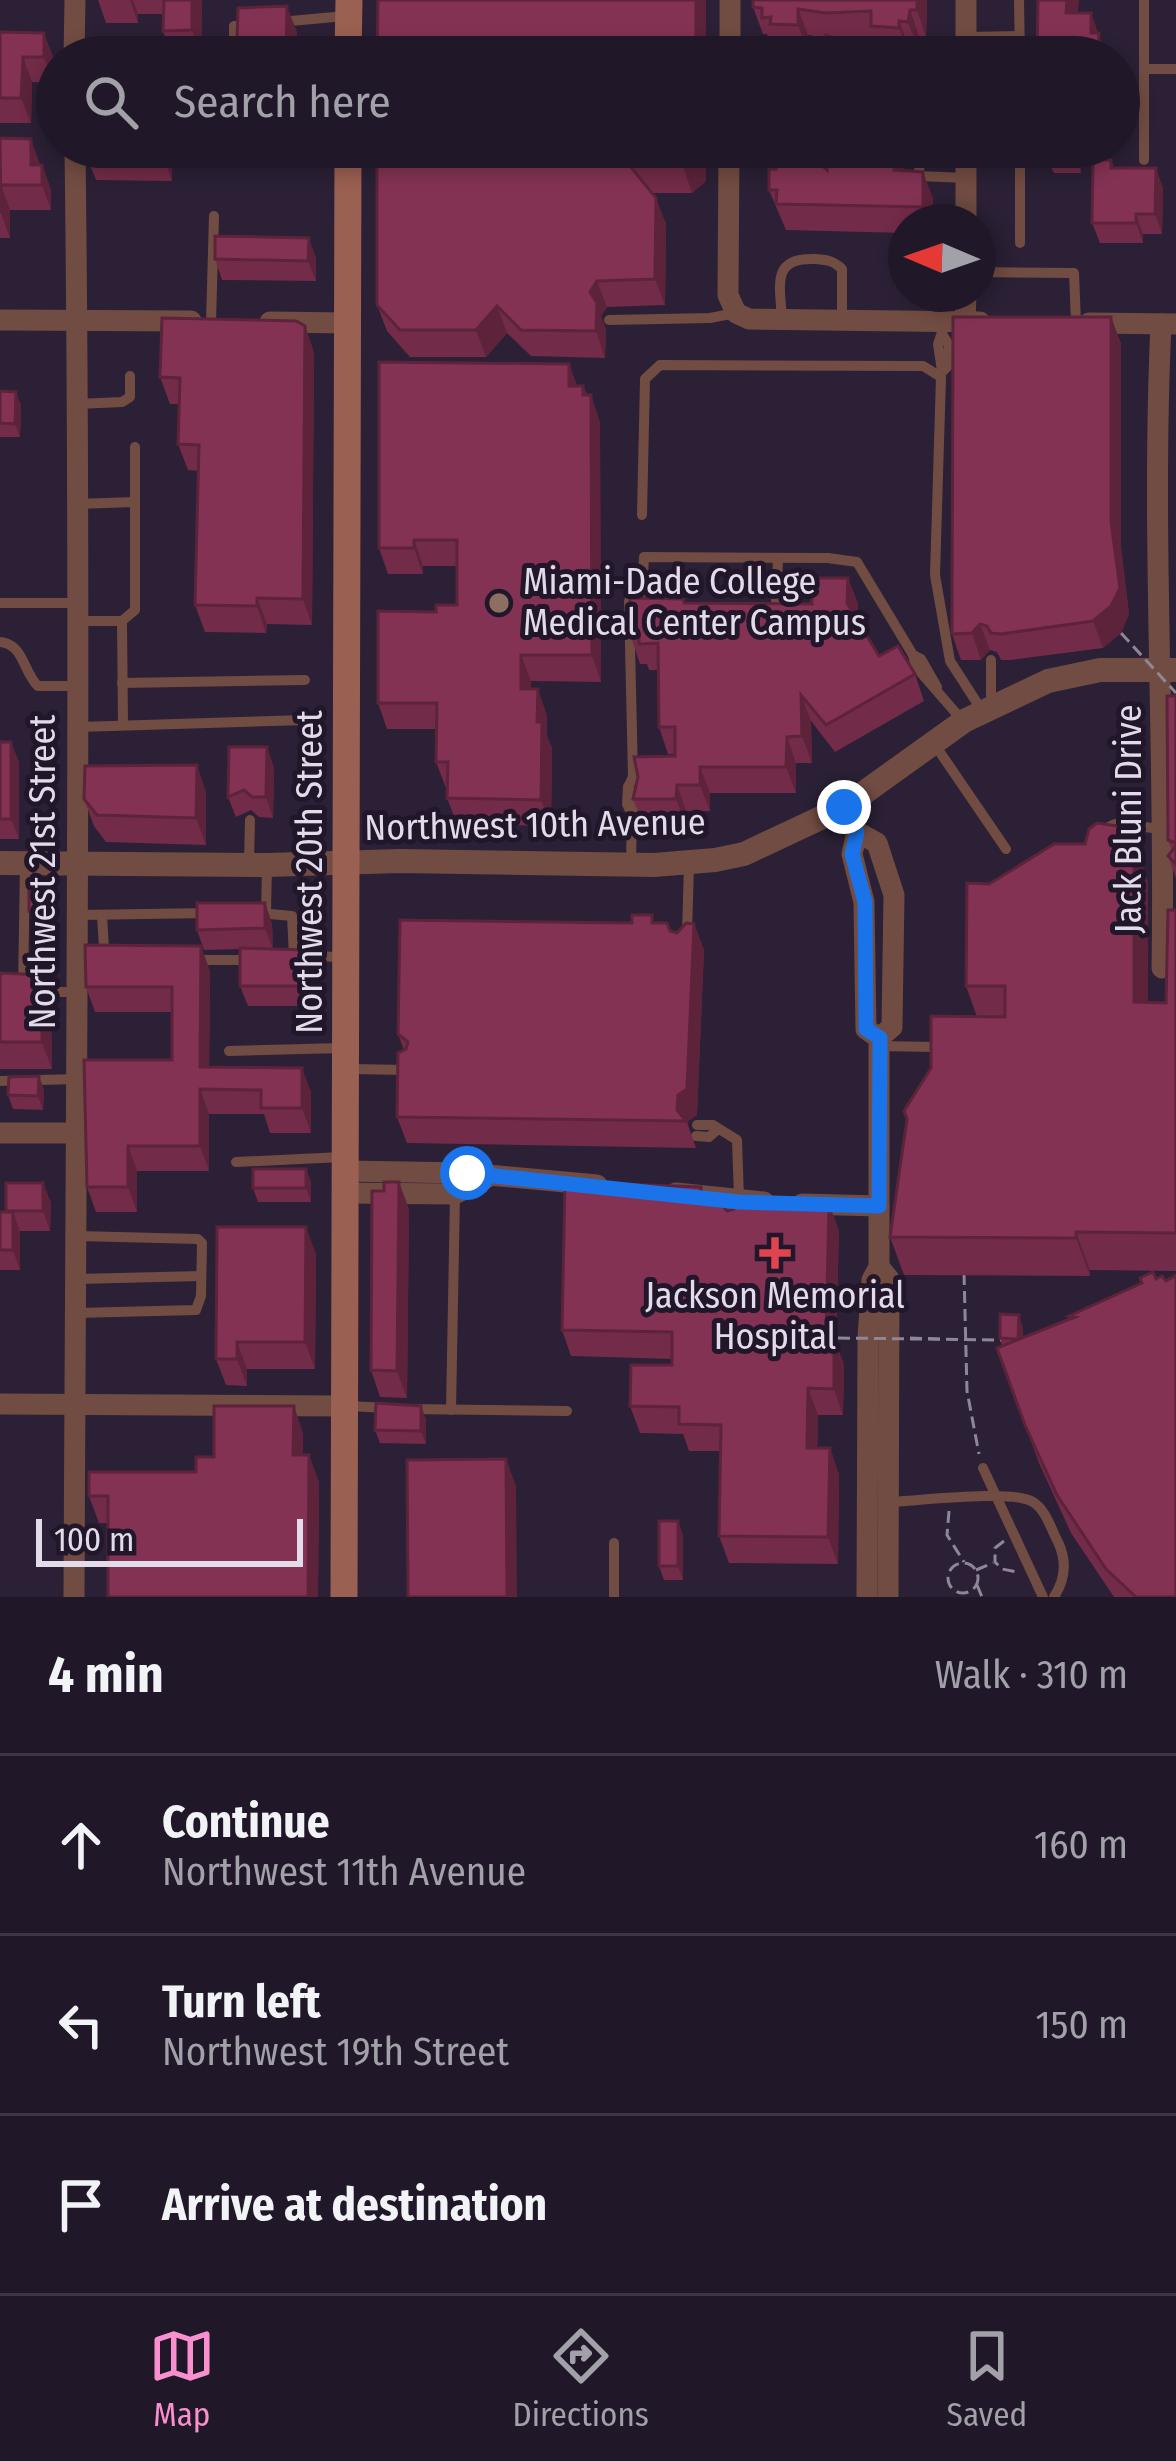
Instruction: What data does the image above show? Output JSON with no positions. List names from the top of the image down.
{
  "streets": {
    "main road": ["Northwest 20th Street"],
    "street": ["Jack Bluni Drive", "Northwest 10th Avenue", "Northwest 21st Street"]
  },
  "crossings": [
    ["Jack Bluni Drive", "Northwest 10th Avenue"],
    ["Northwest 10th Avenue", "Northwest 21st Street"],
    ["Northwest 10th Avenue", "Northwest 20th Street"]
  ],
  "places": {
    "other": ["Miami-Dade College Medical Center Campus"],
    "health": ["Jackson Memorial Hospital"]
  },
  "scale_bar": "100 m",
  "north": "left",
  "page": {
    "search": "Search here",
    "scale": "100 m",
    "heading": ["4 min", "Walk · 310 m"],
    "list": [
      ["Continue", "Northwest 11th Avenue", "160 m"],
      ["Turn left", "Northwest 19th Street", "150 m"],
      "Arrive at destination"
    ],
    "nav": ["Map", "Directions", "Saved"]
  }
}
